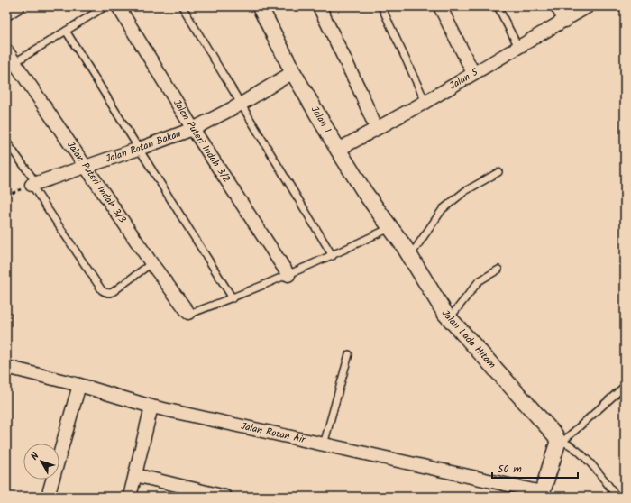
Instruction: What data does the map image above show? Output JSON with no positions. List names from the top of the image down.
{
  "streets": {
    "street": [
      "Jalan 5",
      "Jalan 1",
      "Jalan Puteri Indah 3/2",
      "Jalan Rotan Bakau",
      "Jalan Puteri Indah 3/3",
      "Jalan Lada Hitam",
      "Jalan Rotan Air"
    ]
  },
  "crossings": [
    ["Jalan 5", "Jalan 1"],
    ["Jalan 1", "Jalan Rotan Bakau"],
    ["Jalan 1", "Jalan Lada Hitam"],
    ["Jalan Puteri Indah 3/2", "Jalan Rotan Bakau"],
    ["Jalan Rotan Bakau", "Jalan Puteri Indah 3/3"]
  ],
  "scale_bar": "50 m",
  "north": "top left"
}
